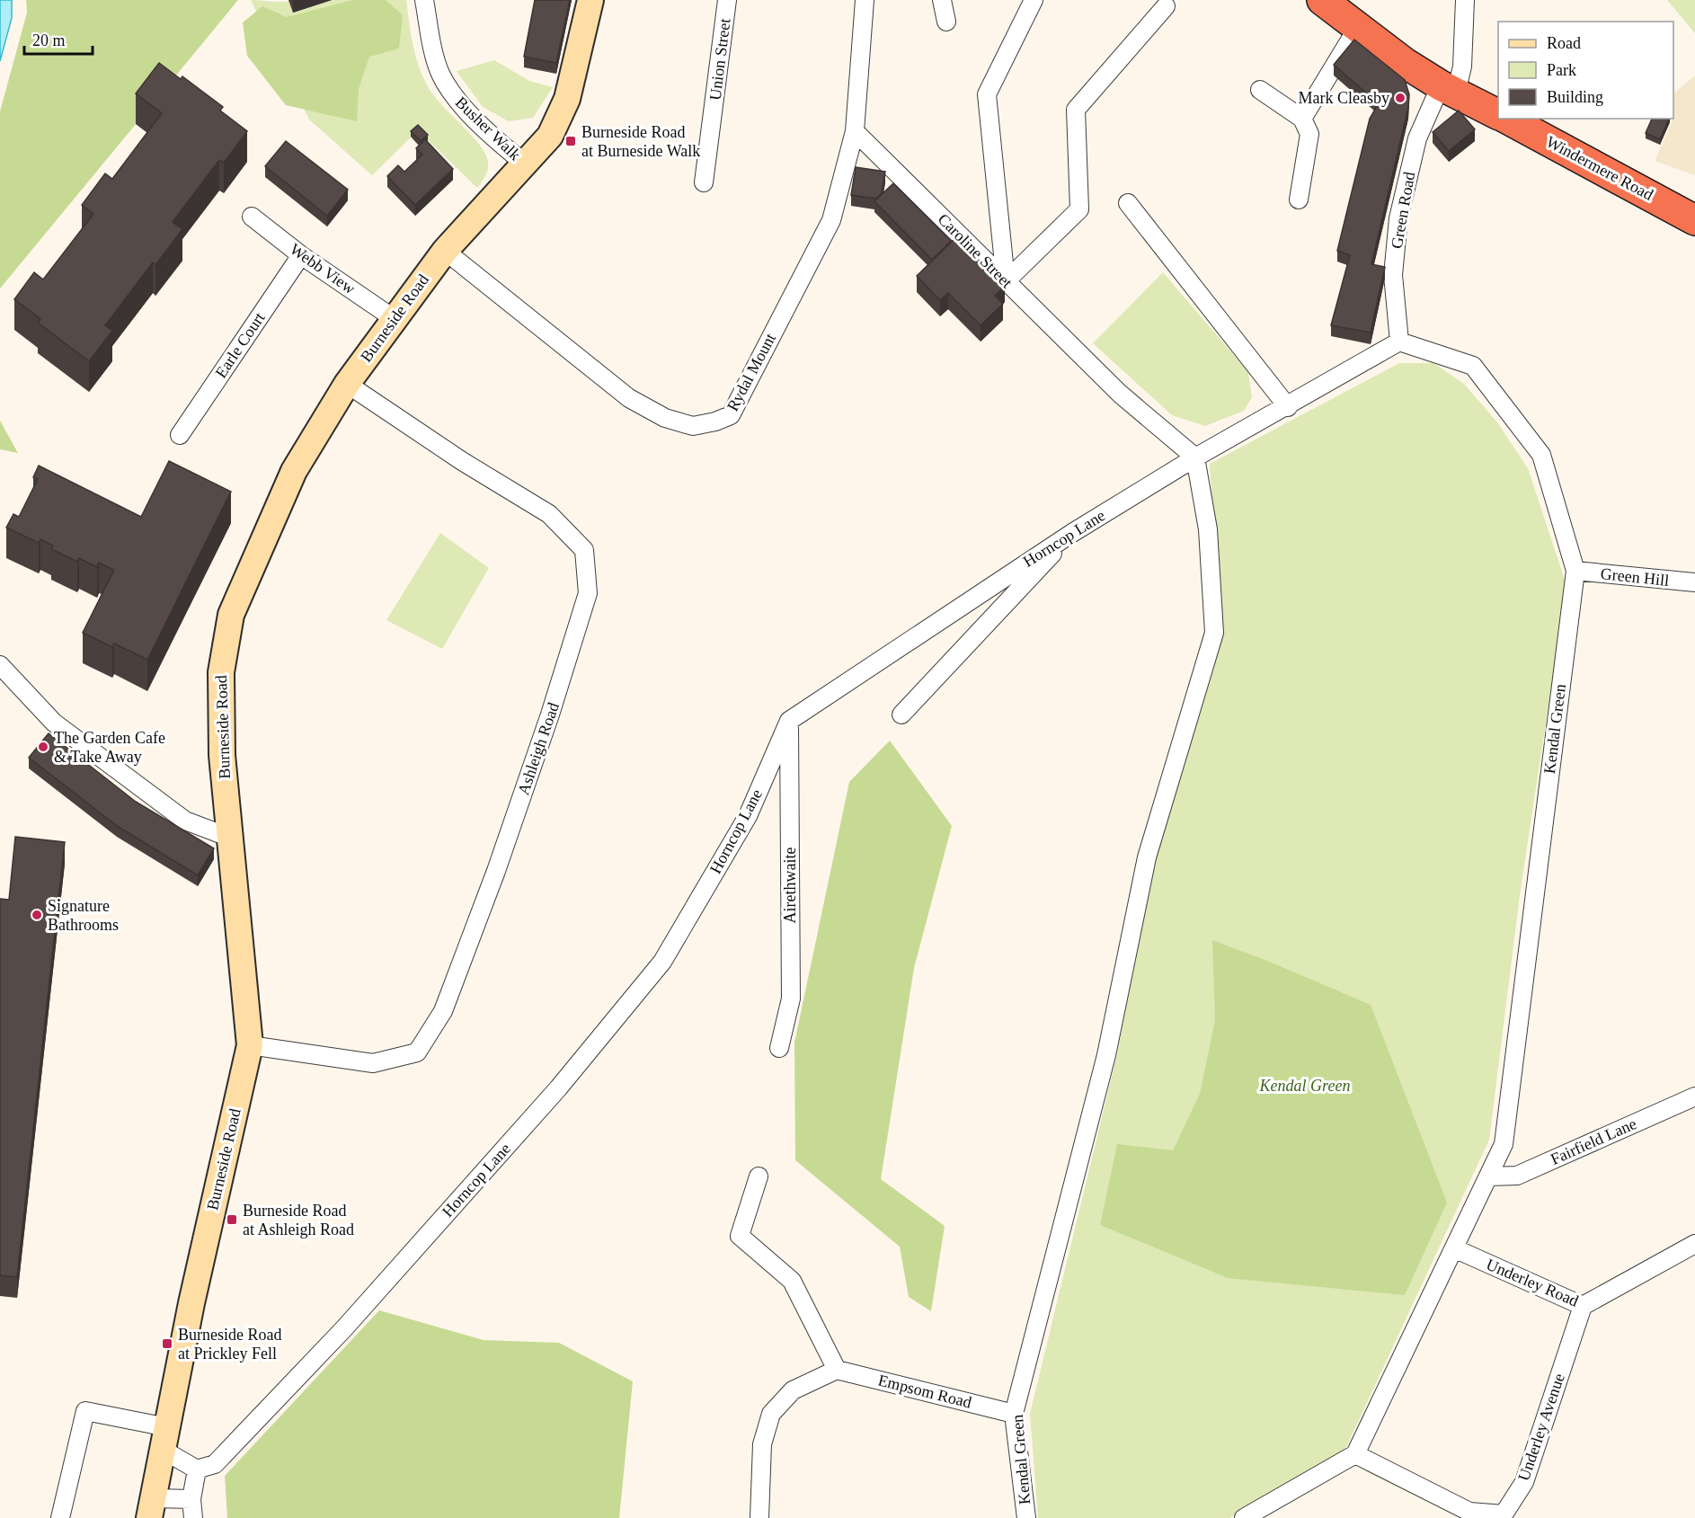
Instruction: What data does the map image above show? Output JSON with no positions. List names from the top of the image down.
{
  "streets": {
    "highway": ["Windermere Road"],
    "street": [
      "Union Street",
      "Busher Walk",
      "Green Road",
      "Caroline Street",
      "Webb View",
      "Burneside Road",
      "Earle Court",
      "Rydal Mount",
      "Horncop Lane",
      "Green Hill",
      "Kendal Green",
      "Ashleigh Road",
      "Airethwaite",
      "Fairfield Lane",
      "Underley Road",
      "Empsom Road",
      "Underley Avenue"
    ]
  },
  "crossings": [
    ["Busher Walk", "Burneside Road"],
    ["Green Road", "Horncop Lane"],
    ["Green Road", "Kendal Green"],
    ["Caroline Street", "Rydal Mount"],
    ["Caroline Street", "Horncop Lane"],
    ["Caroline Street", "Kendal Green"],
    ["Webb View", "Burneside Road"],
    ["Webb View", "Earle Court"],
    ["Burneside Road", "Rydal Mount"],
    ["Burneside Road", "Ashleigh Road"],
    ["Horncop Lane", "Kendal Green"],
    ["Horncop Lane", "Airethwaite"],
    ["Green Hill", "Kendal Green"],
    ["Kendal Green", "Fairfield Lane"],
    ["Kendal Green", "Underley Road"],
    ["Kendal Green", "Empsom Road"],
    ["Kendal Green", "Underley Avenue"],
    ["Underley Road", "Underley Avenue"]
  ],
  "parks": ["Kendal Green"],
  "places": {
    "other": ["Mark Cleasby", "The Garden Cafe & Take Away", "Signature Bathrooms"],
    "transit": ["Burneside Road at Burneside Walk", "Burneside Road at Ashleigh Road", "Burneside Road at Prickley Fell"]
  },
  "legend": ["Road", "Park", "Building"],
  "scale_bar": "20 m"
}
